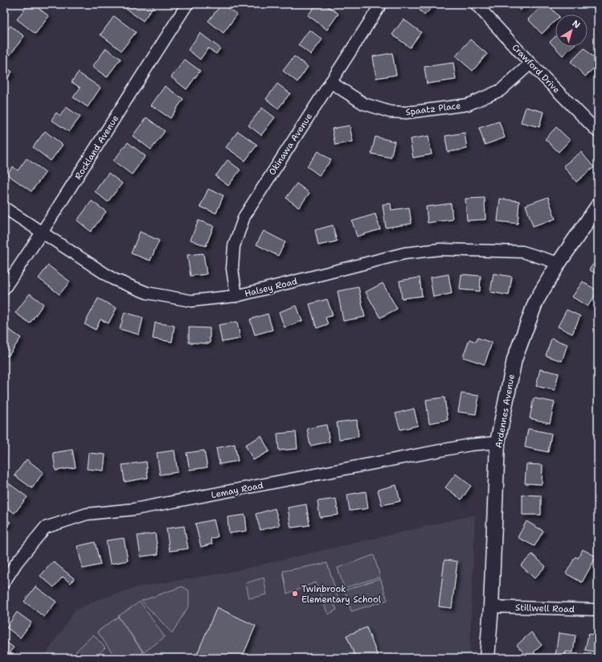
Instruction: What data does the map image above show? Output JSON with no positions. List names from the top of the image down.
{
  "streets": {
    "street": [
      "Crawford Drive",
      "Spaatz Place",
      "Okinawa Avenue",
      "Rockland Avenue",
      "Halsey Road",
      "Ardennes Avenue",
      "Lemay Road",
      "Stillwell Road"
    ]
  },
  "crossings": [
    ["Crawford Drive", "Spaatz Place"],
    ["Spaatz Place", "Okinawa Avenue"],
    ["Okinawa Avenue", "Halsey Road"],
    ["Rockland Avenue", "Halsey Road"],
    ["Halsey Road", "Ardennes Avenue"],
    ["Ardennes Avenue", "Lemay Road"],
    ["Ardennes Avenue", "Stillwell Road"]
  ],
  "places": ["Twinbrook Elementary School"],
  "north": "top right"
}
